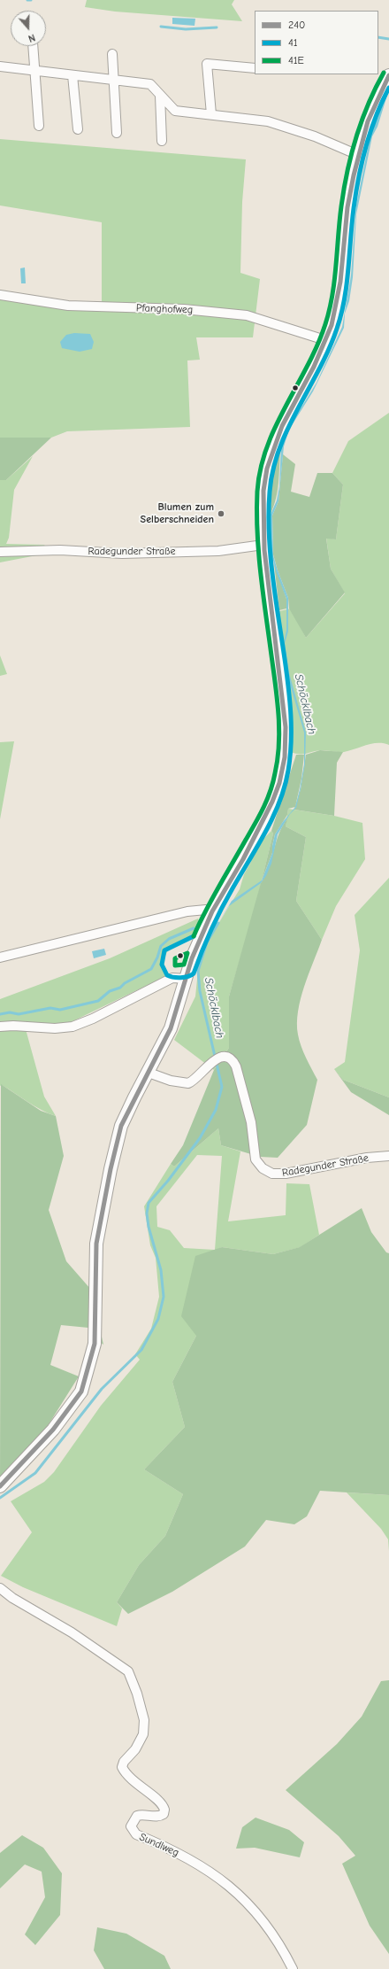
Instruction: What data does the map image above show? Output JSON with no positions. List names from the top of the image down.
{
  "streets": {
    "street": ["Pfanghofweg", "Radegunder Straße", "Sundlweg"]
  },
  "water": ["Schöcklbach"],
  "places": ["Blumen zum Selberschneiden"],
  "lines": ["transit line 41E", "transit line 240", "transit line 41"],
  "legend": ["240", "41", "41E"],
  "north": "bottom"
}
